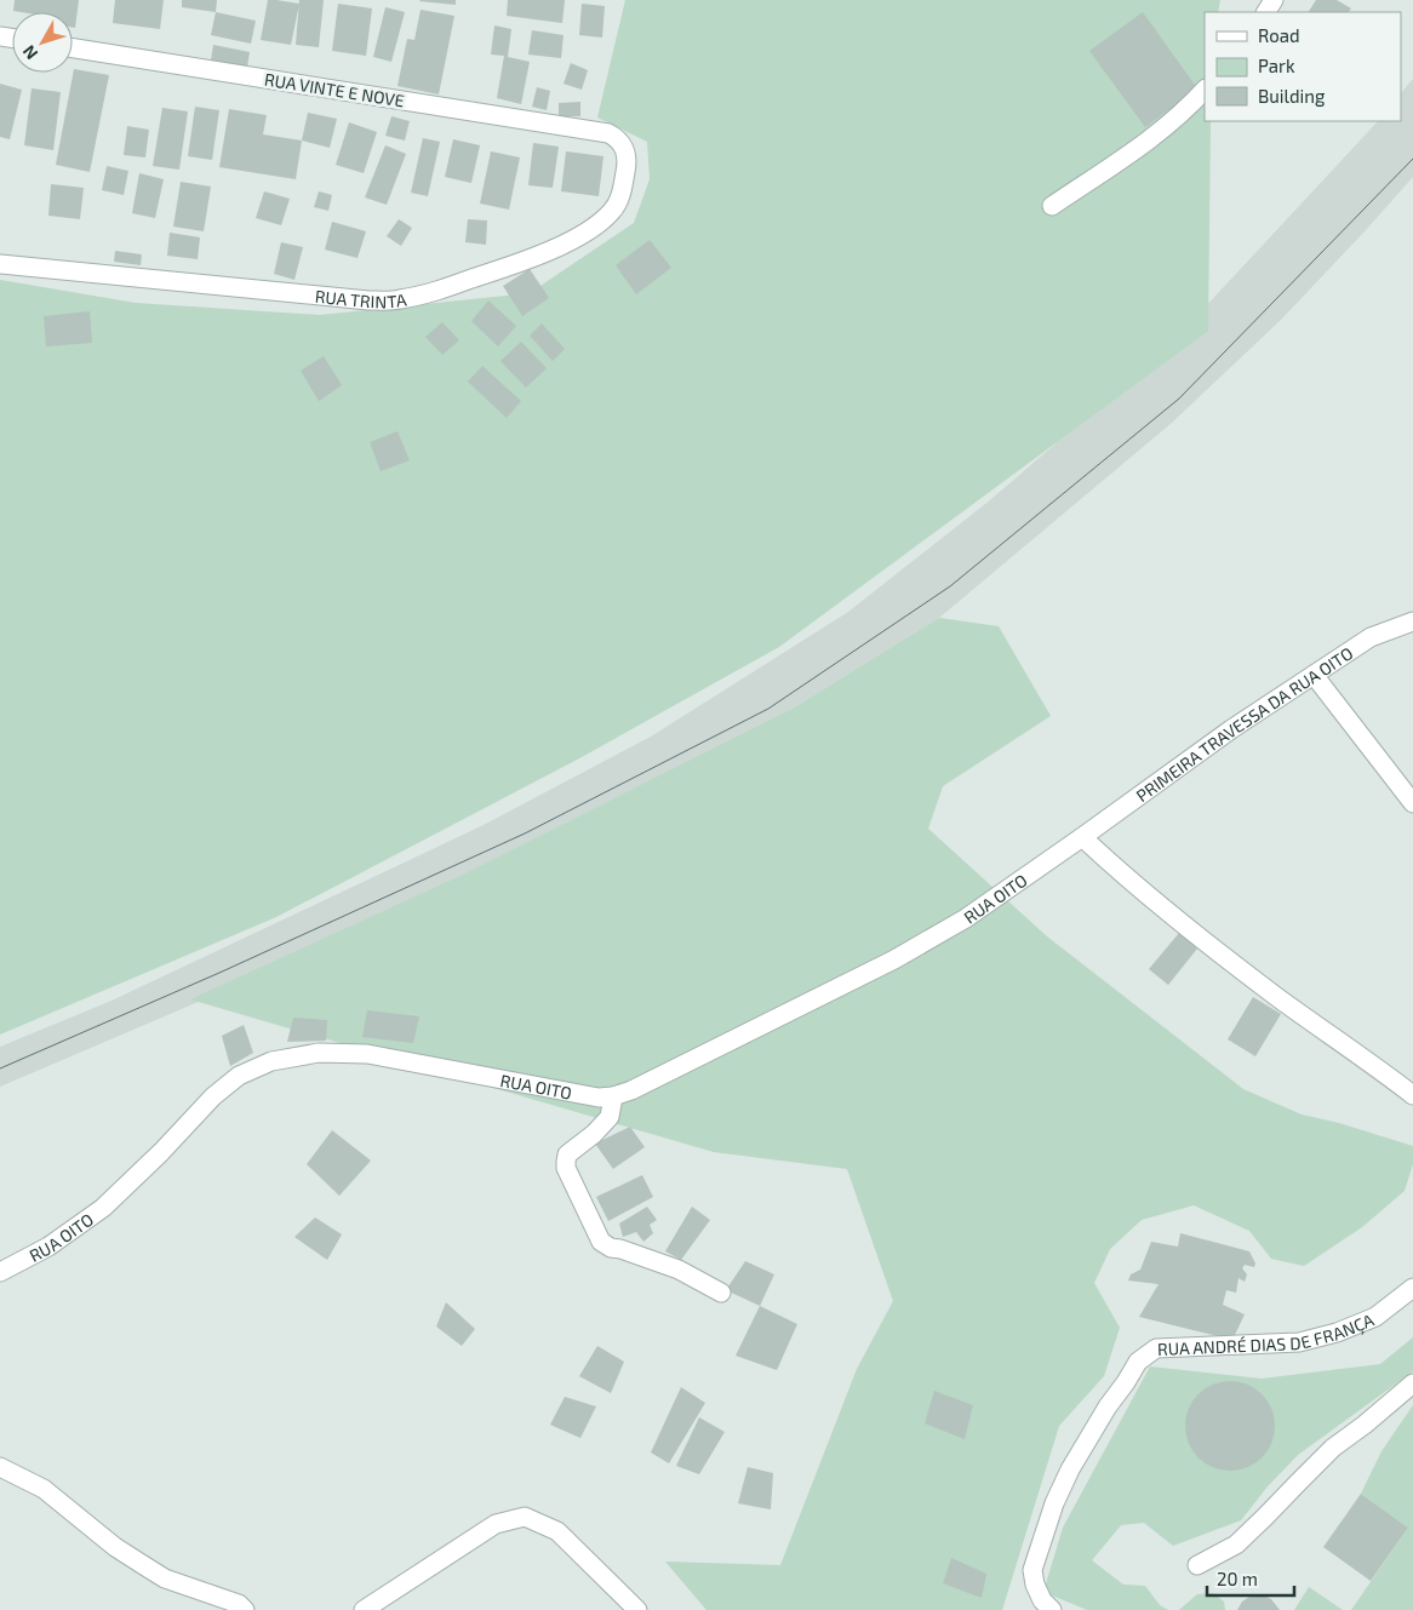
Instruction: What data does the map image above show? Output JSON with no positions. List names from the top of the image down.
{
  "streets": {
    "street": [
      "RUA VINTE E NOVE",
      "RUA TRINTA",
      "PRIMEIRA TRAVESSA DA RUA OITO",
      "RUA OITO",
      "RUA ANDRÉ DIAS DE FRANÇA"
    ]
  },
  "crossings": [
    ["RUA VINTE E NOVE", "RUA TRINTA"],
    ["PRIMEIRA TRAVESSA DA RUA OITO", "RUA OITO"]
  ],
  "legend": ["Road", "Park", "Building"],
  "scale_bar": "20 m",
  "north": "bottom left"
}
